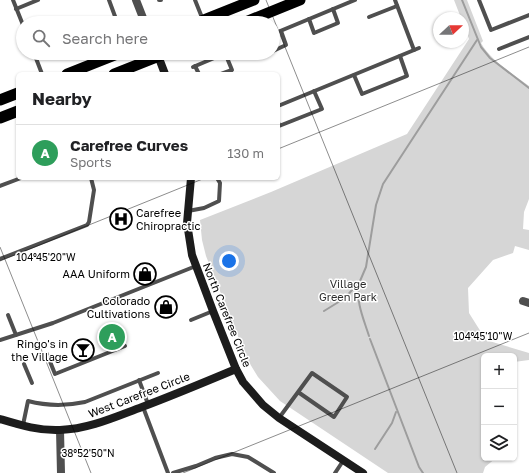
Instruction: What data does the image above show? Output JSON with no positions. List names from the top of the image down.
{
  "streets": {
    "main road": ["North Carefree Circle", "West Carefree Circle"]
  },
  "crossings": [
    ["North Carefree Circle", "West Carefree Circle"]
  ],
  "parks": ["Village Green Park"],
  "places": {
    "hospital": ["Carefree Chiropractic"],
    "shop": ["AAA Uniform", "Colorado Cultivations"],
    "bar": ["Ringo's in the Village"]
  },
  "north": "right",
  "page": {
    "search": "Search here",
    "heading": "Nearby",
    "list": [
      {
        "mark": "A",
        "name": "Carefree Curves",
        "note": "Sports",
        "value": "130 m"
      }
    ],
    "pins": "A",
    "map_buttons": ["+", "−"]
  },
  "coordinates": ["104°45'20\"W", "104°45'10\"W", "38°52'50\"N"]
}
